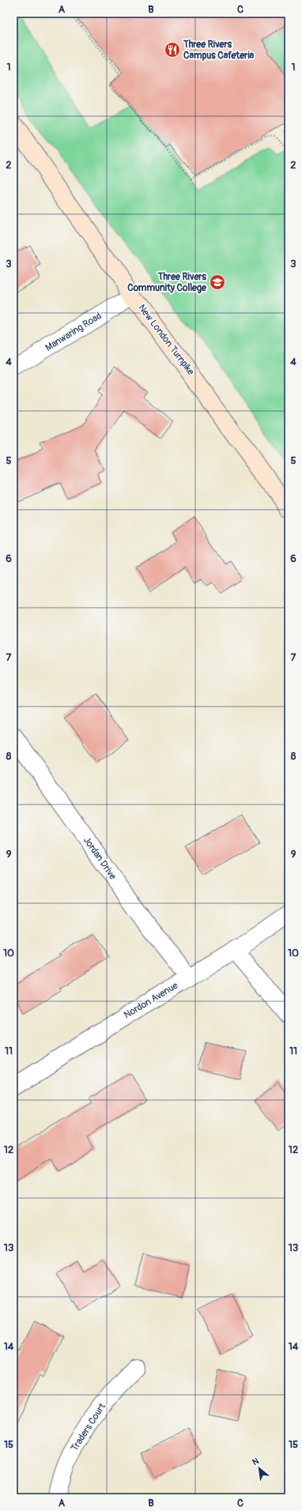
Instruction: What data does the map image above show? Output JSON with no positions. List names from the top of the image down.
{
  "streets": {
    "main road": ["New London Turnpike"],
    "street": [
      "Manwaring Road",
      "Jordan Drive",
      "Nordon Avenue",
      "Traders Court"
    ]
  },
  "crossings": [
    ["Manwaring Road", "New London Turnpike"],
    ["Jordan Drive", "Nordon Avenue"]
  ],
  "places": {
    "restaurant": ["Three Rivers Campus Cafeteria"],
    "school or university": ["Three Rivers Community College"]
  },
  "north": "top left",
  "grid": {
    "columns": ["A", "B", "C"],
    "rows": [
      "1",
      "2",
      "3",
      "4",
      "5",
      "6",
      "7",
      "8",
      "9",
      "10",
      "11",
      "12",
      "13",
      "14",
      "15"
    ]
  }
}
